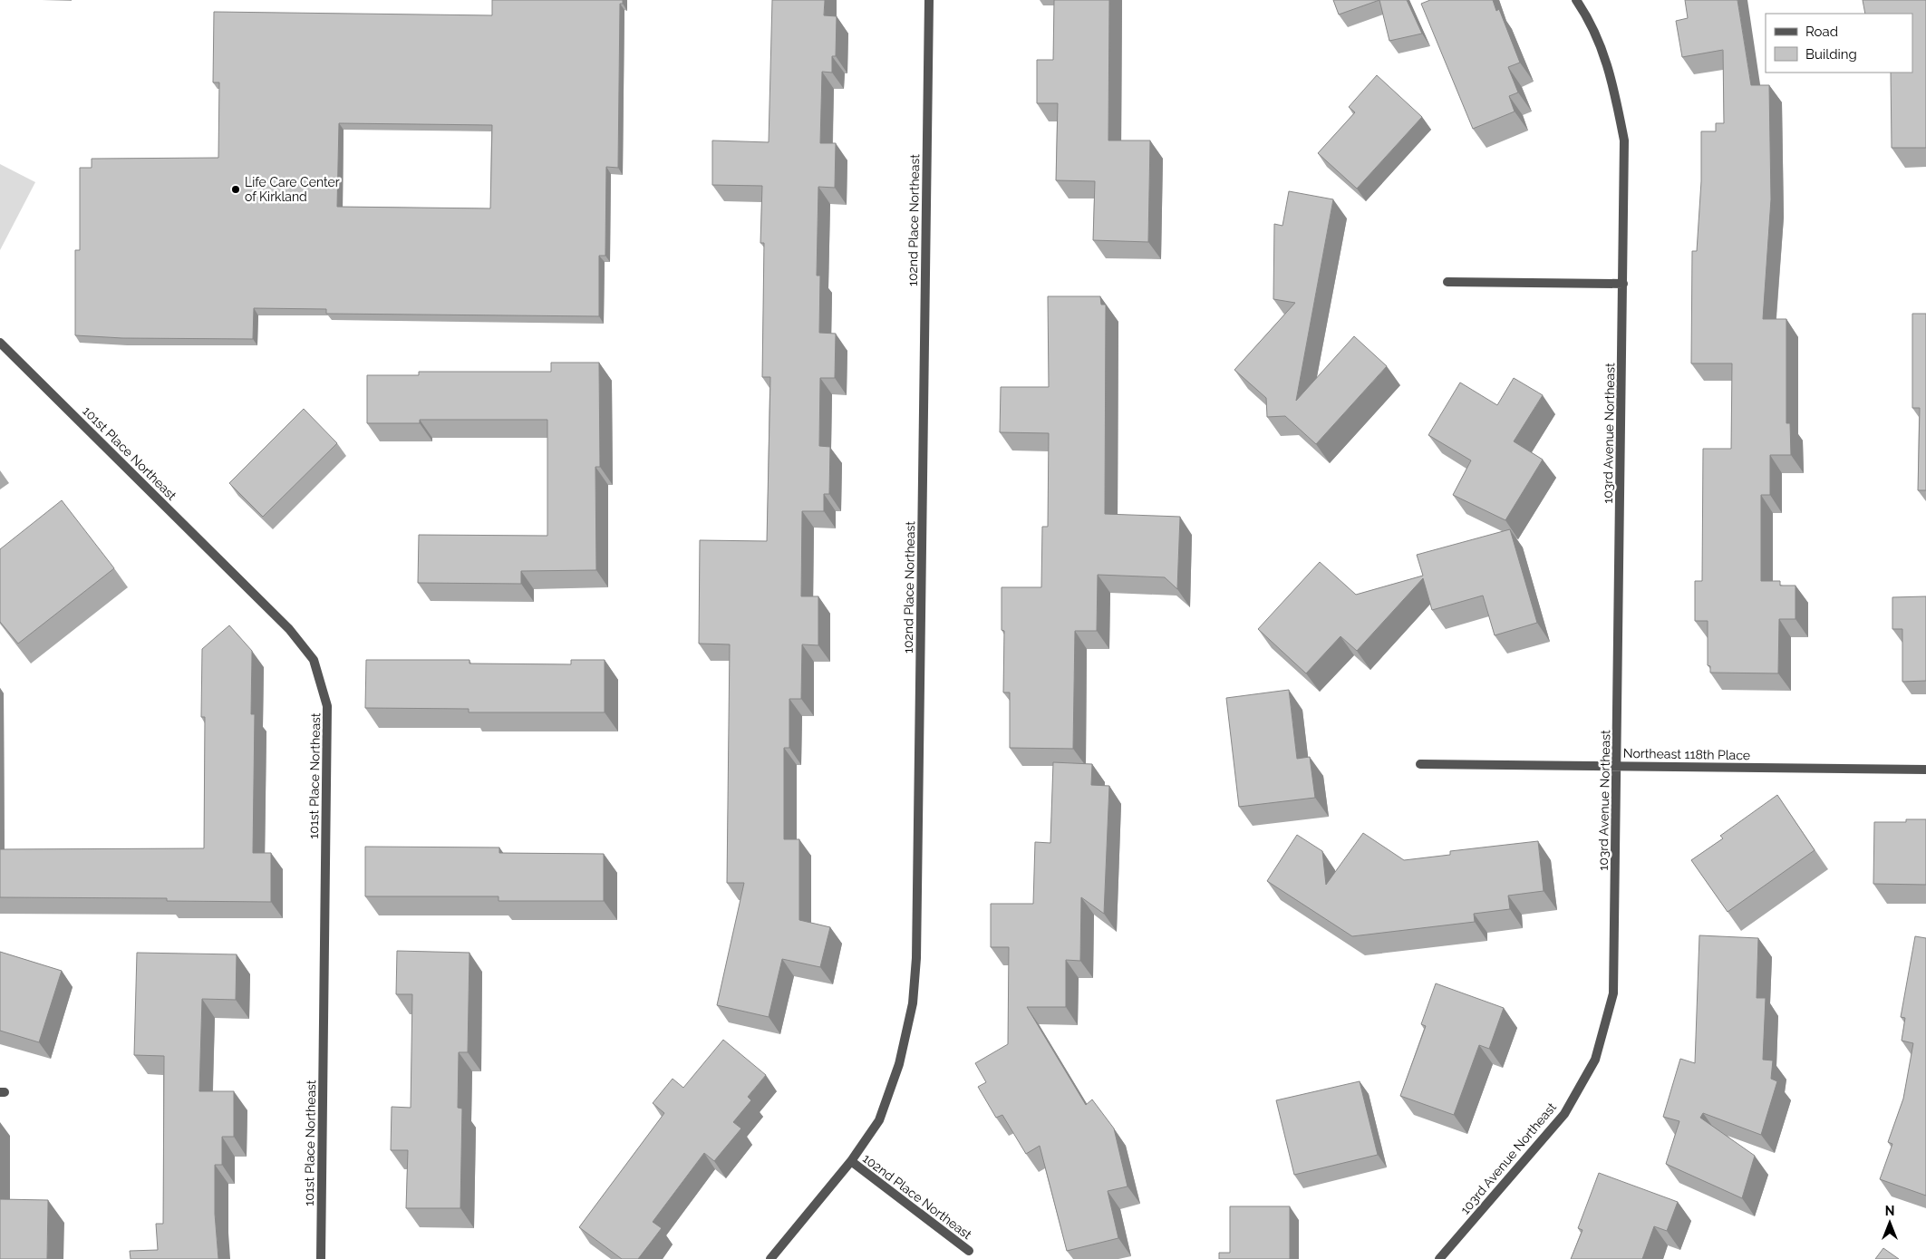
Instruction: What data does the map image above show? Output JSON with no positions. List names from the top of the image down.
{
  "streets": {
    "street": [
      "102nd Place Northeast",
      "103rd Avenue Northeast",
      "101st Place Northeast",
      "Northeast 118th Place"
    ]
  },
  "crossings": [
    ["103rd Avenue Northeast", "Northeast 118th Place"]
  ],
  "places": ["Life Care Center of Kirkland"],
  "legend": ["Road", "Building"],
  "north": "top"
}
